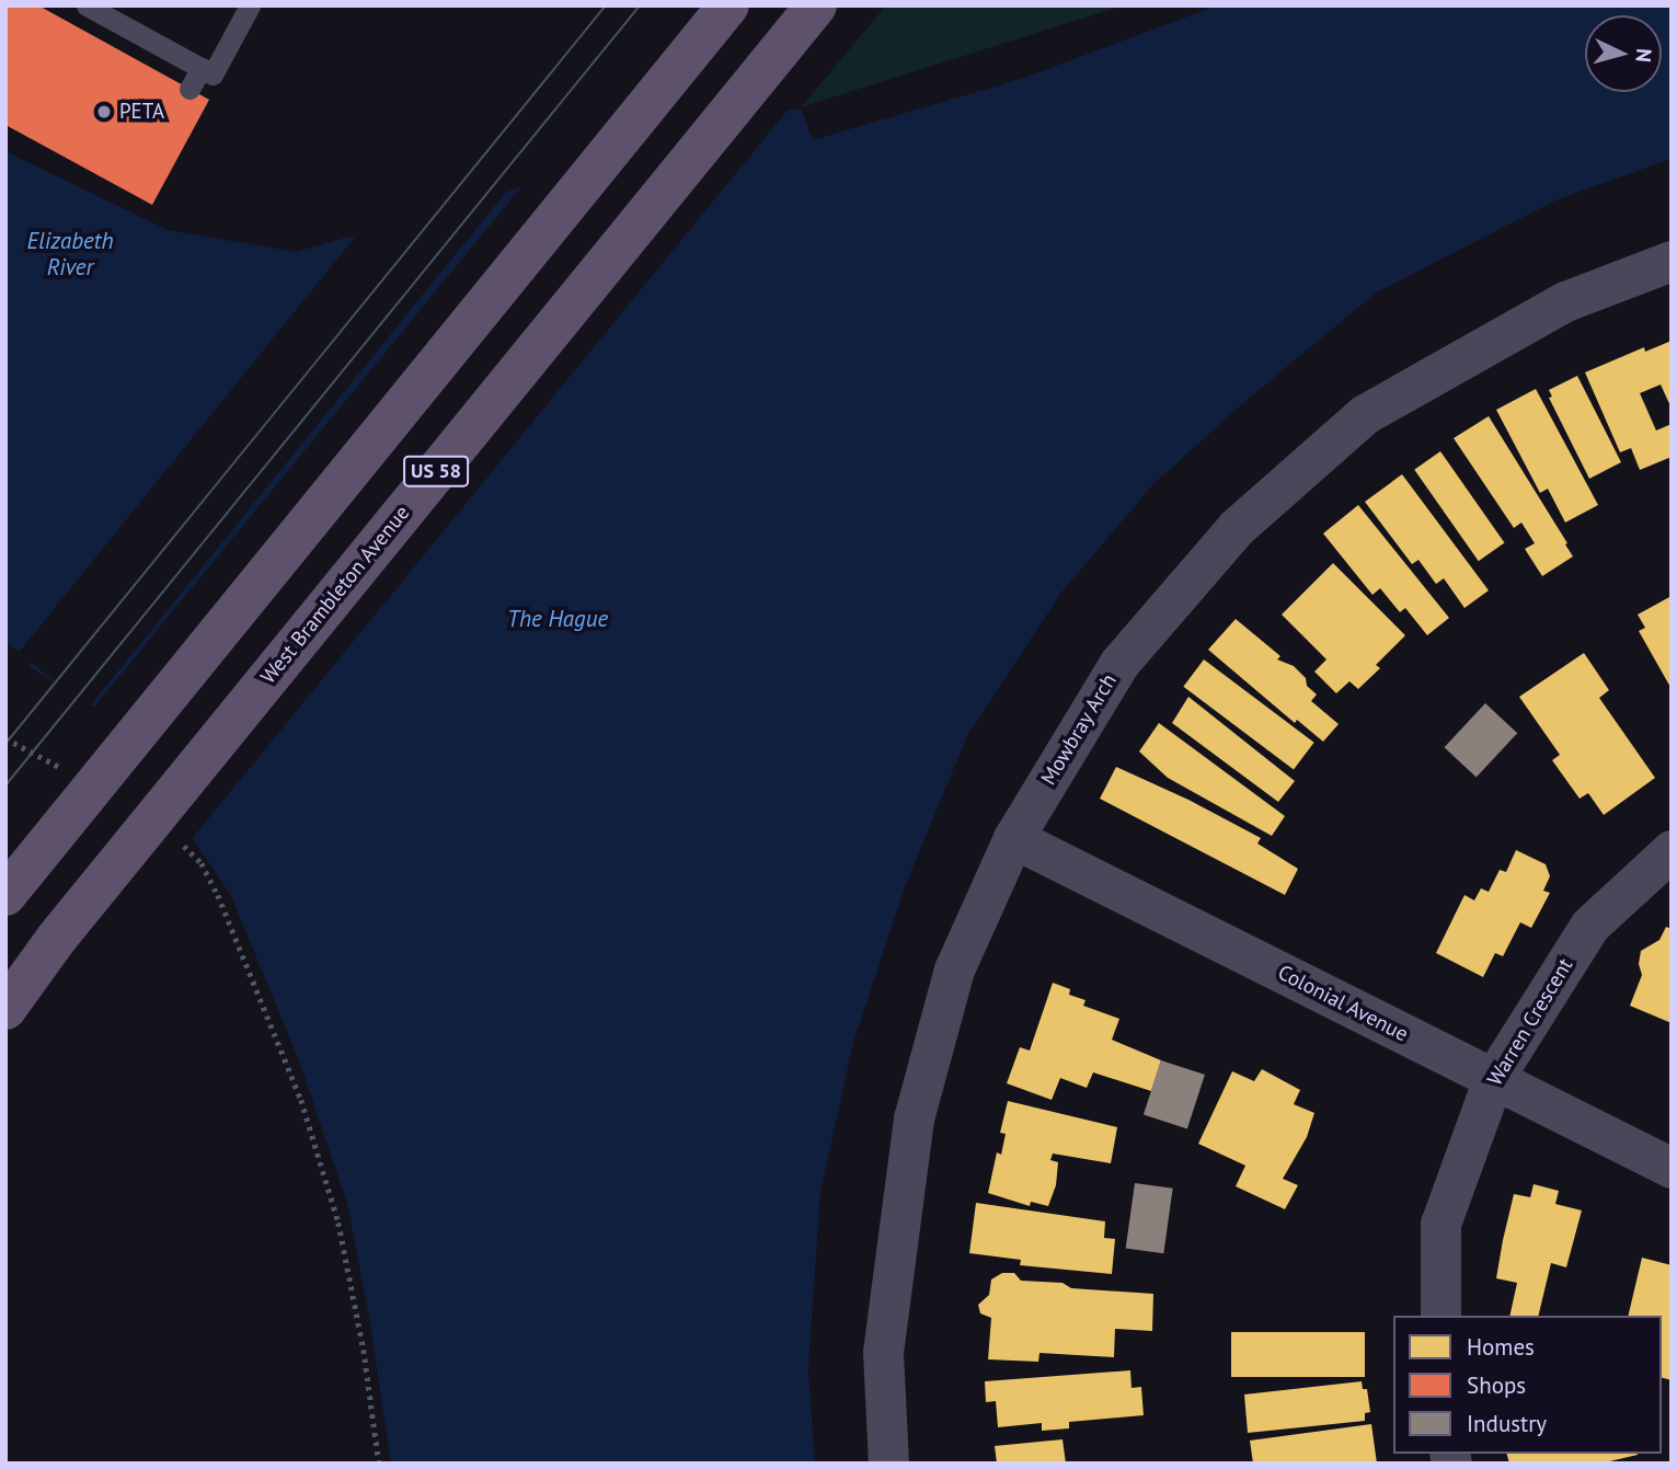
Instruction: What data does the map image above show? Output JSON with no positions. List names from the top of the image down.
{
  "streets": {
    "main road": ["US 58", "West Brambleton Avenue"],
    "street": ["Mowbray Arch", "Colonial Avenue", "Warren Crescent"]
  },
  "crossings": [
    ["Mowbray Arch", "Colonial Avenue"],
    ["Colonial Avenue", "Warren Crescent"]
  ],
  "water": ["Elizabeth River", "The Hague"],
  "places": ["PETA"],
  "legend": ["Homes", "Shops", "Industry"],
  "north": "right"
}
